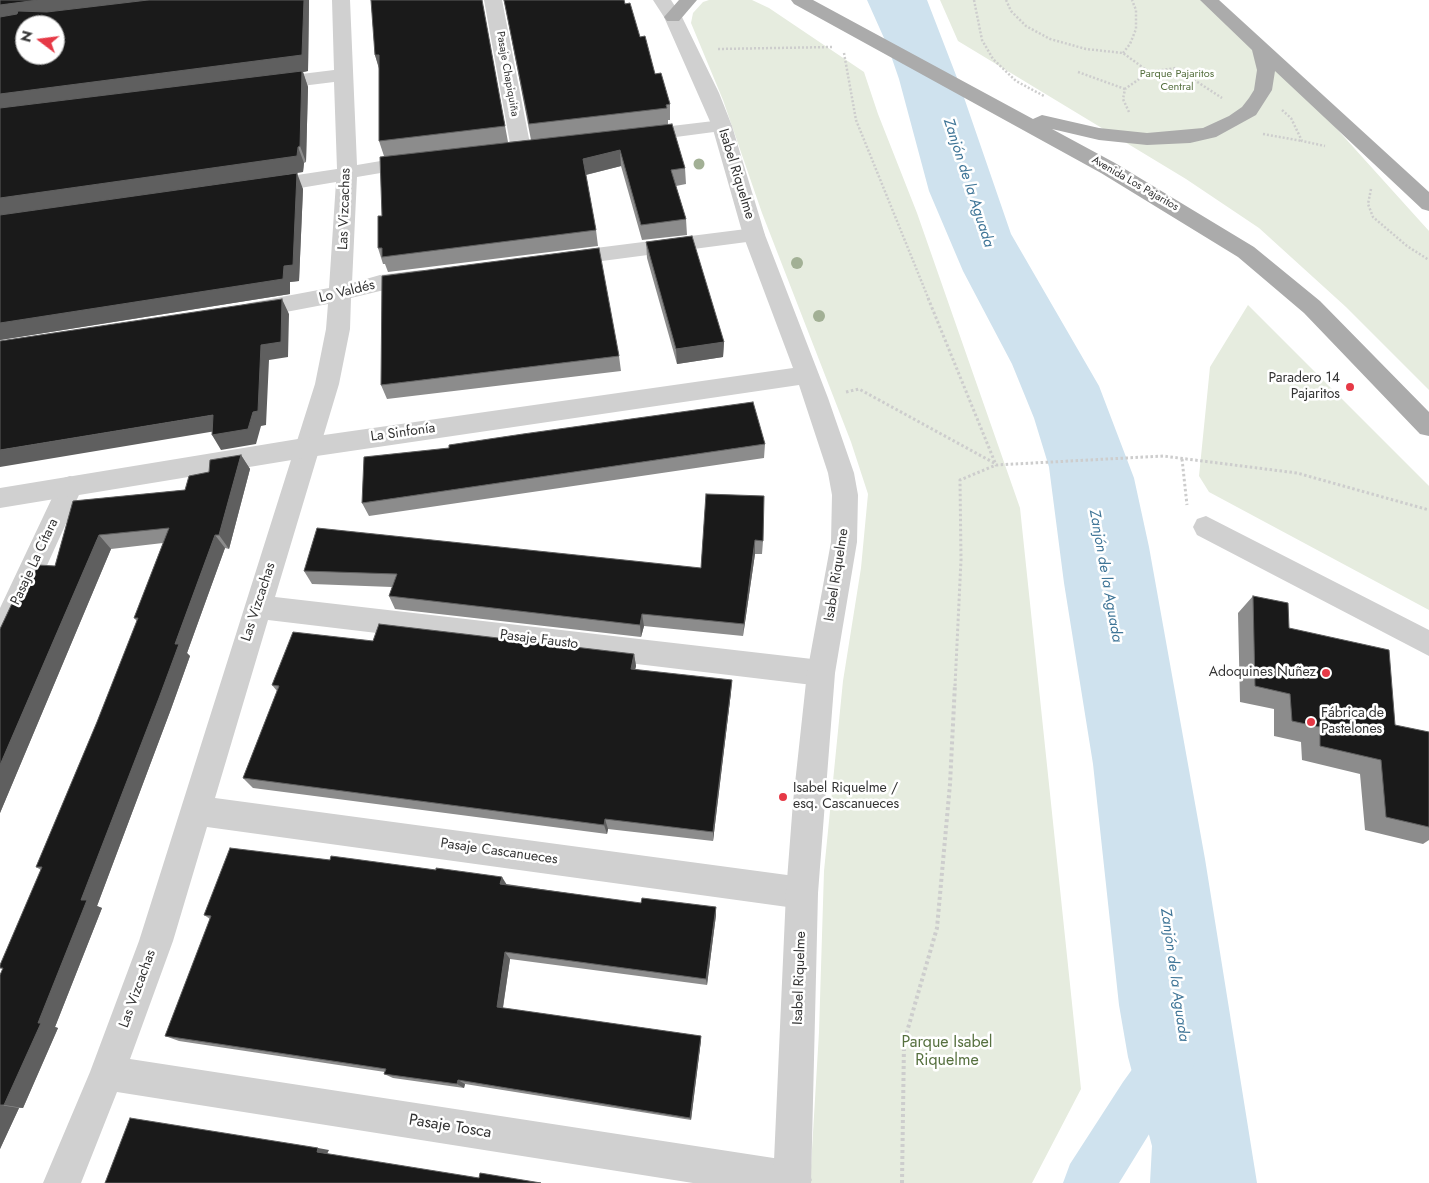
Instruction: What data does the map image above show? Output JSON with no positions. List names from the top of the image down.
{
  "streets": {
    "main road": ["Avenida Los Pajaritos"],
    "street": [
      "Pasaje Chapiquiña",
      "Isabel Riquelme",
      "Las Vizcachas",
      "Lo Valdés",
      "La Sinfonía",
      "Pasaje La Cítara",
      "Pasaje Fausto",
      "Pasaje Cascanueces",
      "Pasaje Tosca"
    ]
  },
  "crossings": [
    ["Isabel Riquelme", "La Sinfonía"],
    ["Isabel Riquelme", "Pasaje Fausto"],
    ["Isabel Riquelme", "Pasaje Cascanueces"],
    ["Isabel Riquelme", "Pasaje Tosca"],
    ["Las Vizcachas", "Lo Valdés"],
    ["Las Vizcachas", "La Sinfonía"],
    ["Las Vizcachas", "Pasaje Fausto"],
    ["Las Vizcachas", "Pasaje Cascanueces"],
    ["Las Vizcachas", "Pasaje Tosca"],
    ["La Sinfonía", "Pasaje La Cítara"]
  ],
  "water": ["Zanjón de la Aguada"],
  "parks": ["Parque Pajaritos Central", "Parque Isabel Riquelme"],
  "places": [
    "Paradero 14 Pajaritos",
    "Adoquines Nuñez",
    "Fábrica de Pastelones",
    "Isabel Riquelme / esq. Cascanueces"
  ],
  "north": "left"
}
